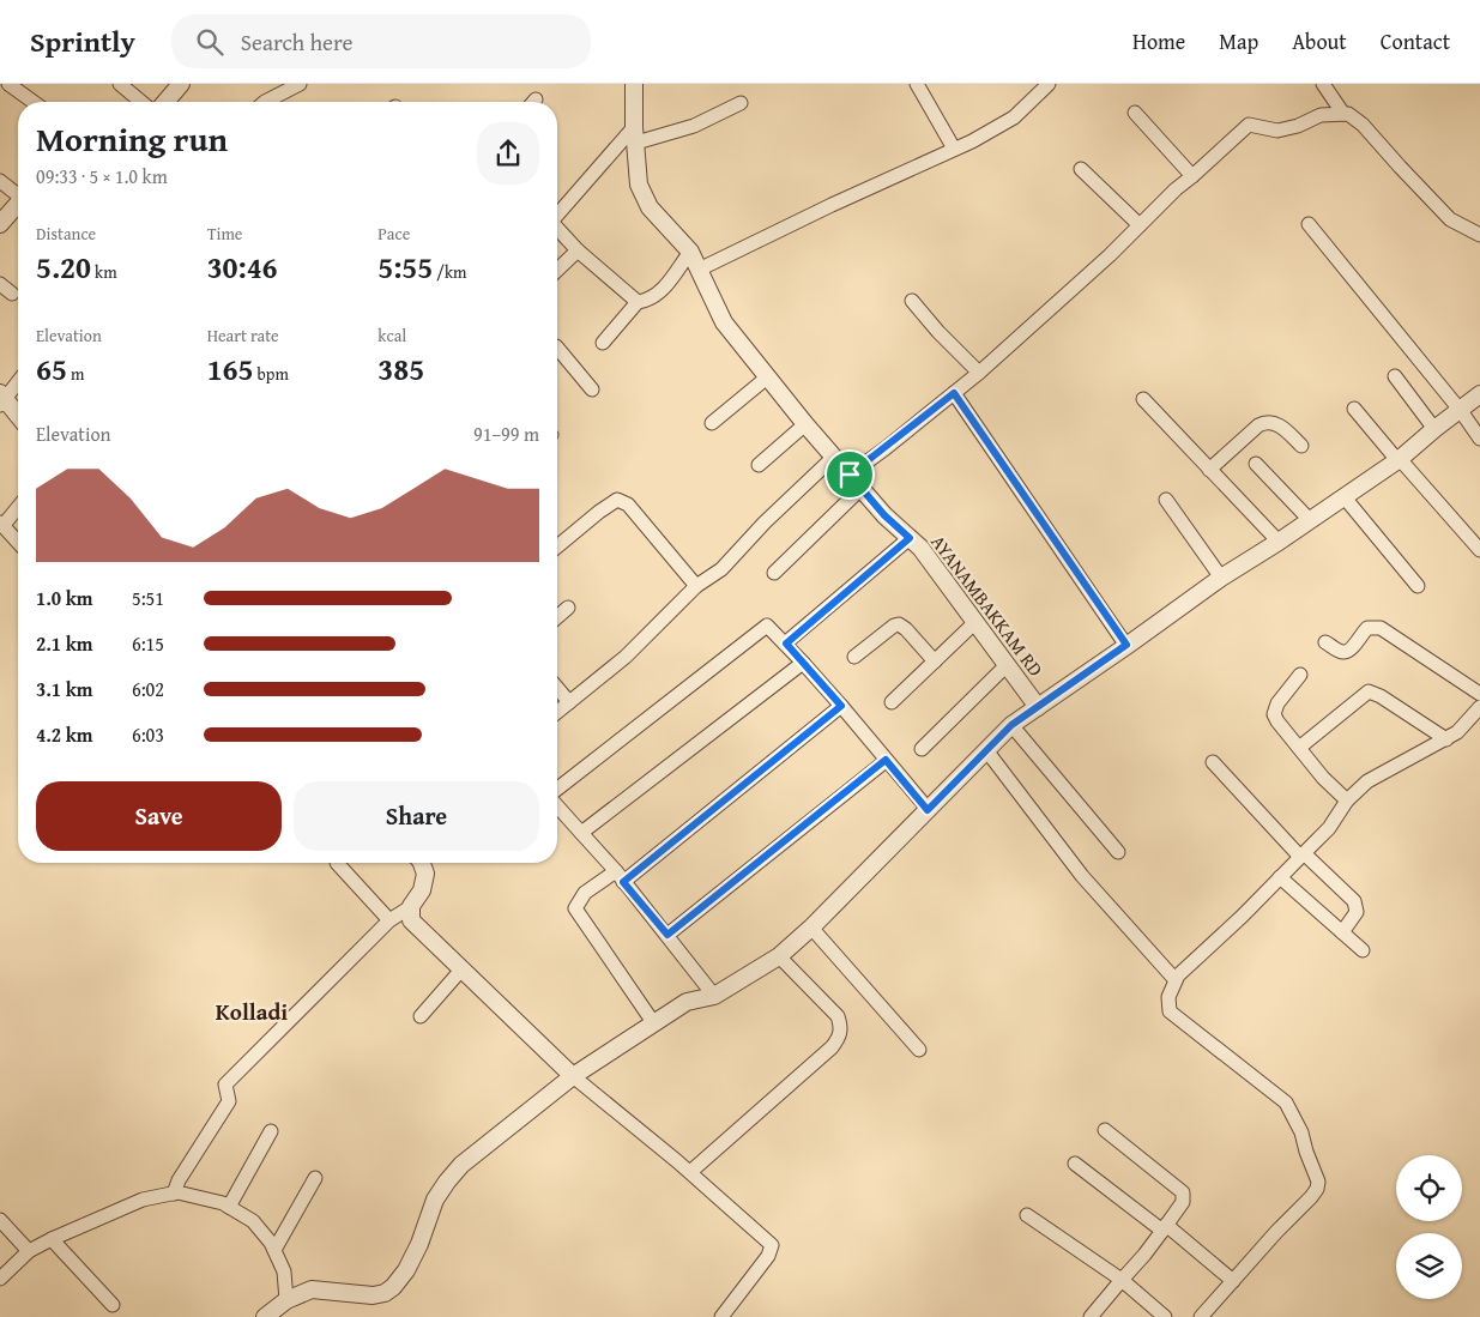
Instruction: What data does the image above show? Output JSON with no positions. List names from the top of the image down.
{
  "streets": {
    "street": ["AYANAMBAKKAM RD"]
  },
  "districts": ["Kolladi"],
  "page": {
    "header": "Sprintly",
    "search": "Search here",
    "nav": [
      "Home",
      "Map",
      "About",
      "Contact"
    ],
    "heading": ["Morning run", "09:33 · 5 × 1.0 km"],
    "stats": [
      ["Distance", "5.20 km"],
      ["Time", "30:46"],
      ["Pace", "5:55 /km"],
      ["Elevation", "65 m"],
      ["Heart rate", "165 bpm"],
      ["kcal", "385"]
    ],
    "chart": ["Elevation", "91–99 m"],
    "list": [
      {
        "name": "1.0 km",
        "note": "5:51"
      },
      {
        "name": "2.1 km",
        "note": "6:15"
      },
      {
        "name": "3.1 km",
        "note": "6:02"
      },
      {
        "name": "4.2 km",
        "note": "6:03"
      }
    ],
    "buttons": ["Save", "Share"]
  }
}
